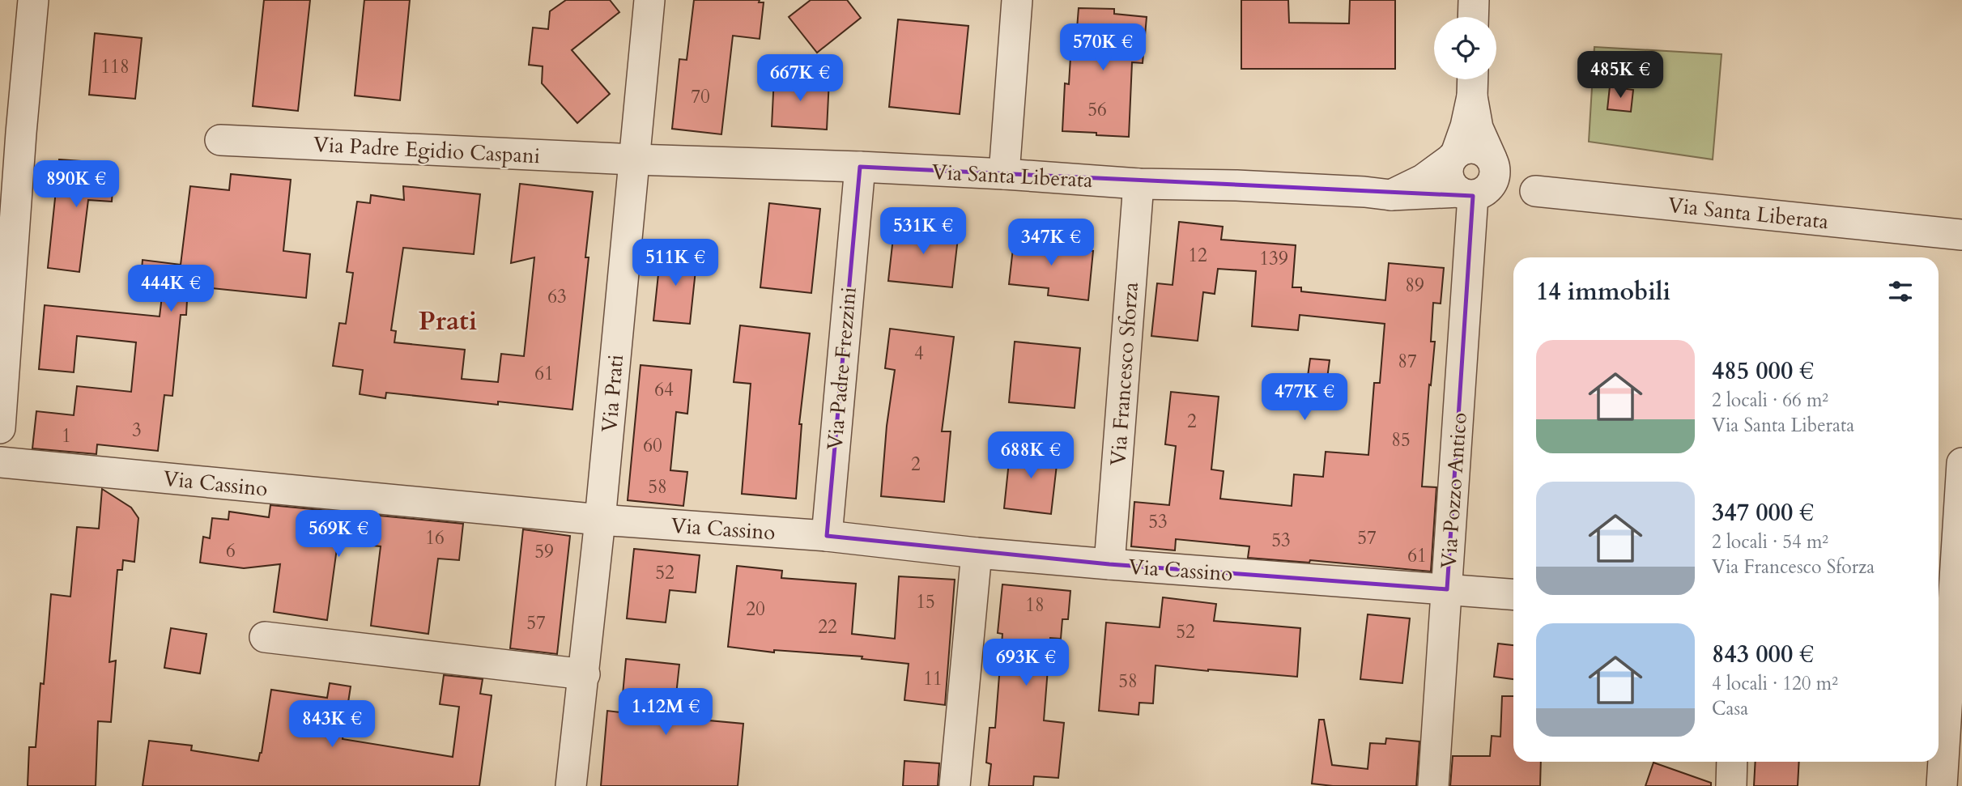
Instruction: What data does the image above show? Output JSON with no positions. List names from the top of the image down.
{
  "streets": {
    "street": [
      "Via Padre Egidio Caspani",
      "Via Santa Liberata",
      "Via Padre Frezzini",
      "Via Francesco Sforza",
      "Via Prati",
      "Via Cassino",
      "Via Pozzo Antico"
    ]
  },
  "crossings": [
    ["Via Padre Egidio Caspani", "Via Santa Liberata"],
    ["Via Padre Egidio Caspani", "Via Prati"],
    ["Via Santa Liberata", "Via Padre Frezzini"],
    ["Via Santa Liberata", "Via Francesco Sforza"],
    ["Via Santa Liberata", "Via Prati"],
    ["Via Santa Liberata", "Via Pozzo Antico"],
    ["Via Padre Frezzini", "Via Cassino"],
    ["Via Francesco Sforza", "Via Cassino"],
    ["Via Prati", "Via Cassino"],
    ["Via Cassino", "Via Pozzo Antico"]
  ],
  "districts": ["Prati"],
  "house_numbers": [
    "118",
    "70",
    "56",
    "12",
    "139",
    "89",
    "63",
    "4",
    "87",
    "61",
    "64",
    "2",
    "3",
    "1",
    "85",
    "60",
    "2",
    "58",
    "53",
    "16",
    "57",
    "53",
    "6",
    "59",
    "61",
    "52",
    "15",
    "18",
    "20",
    "57",
    "22",
    "52",
    "11",
    "58"
  ],
  "page": {
    "price": [
      "570K €",
      "485K €",
      "667K €",
      "890K €",
      "531K €",
      "347K €",
      "511K €",
      "444K €",
      "477K €",
      "688K €",
      "569K €",
      "693K €",
      "1.12M €",
      "843K €"
    ],
    "heading": "14 immobili",
    "list": [
      {
        "name": "485 000 €",
        "note": "2 locali · 66 m² · Via Santa Liberata"
      },
      {
        "name": "347 000 €",
        "note": "2 locali · 54 m² · Via Francesco Sforza"
      },
      {
        "name": "843 000 €",
        "note": "4 locali · 120 m² · Casa"
      }
    ]
  }
}
